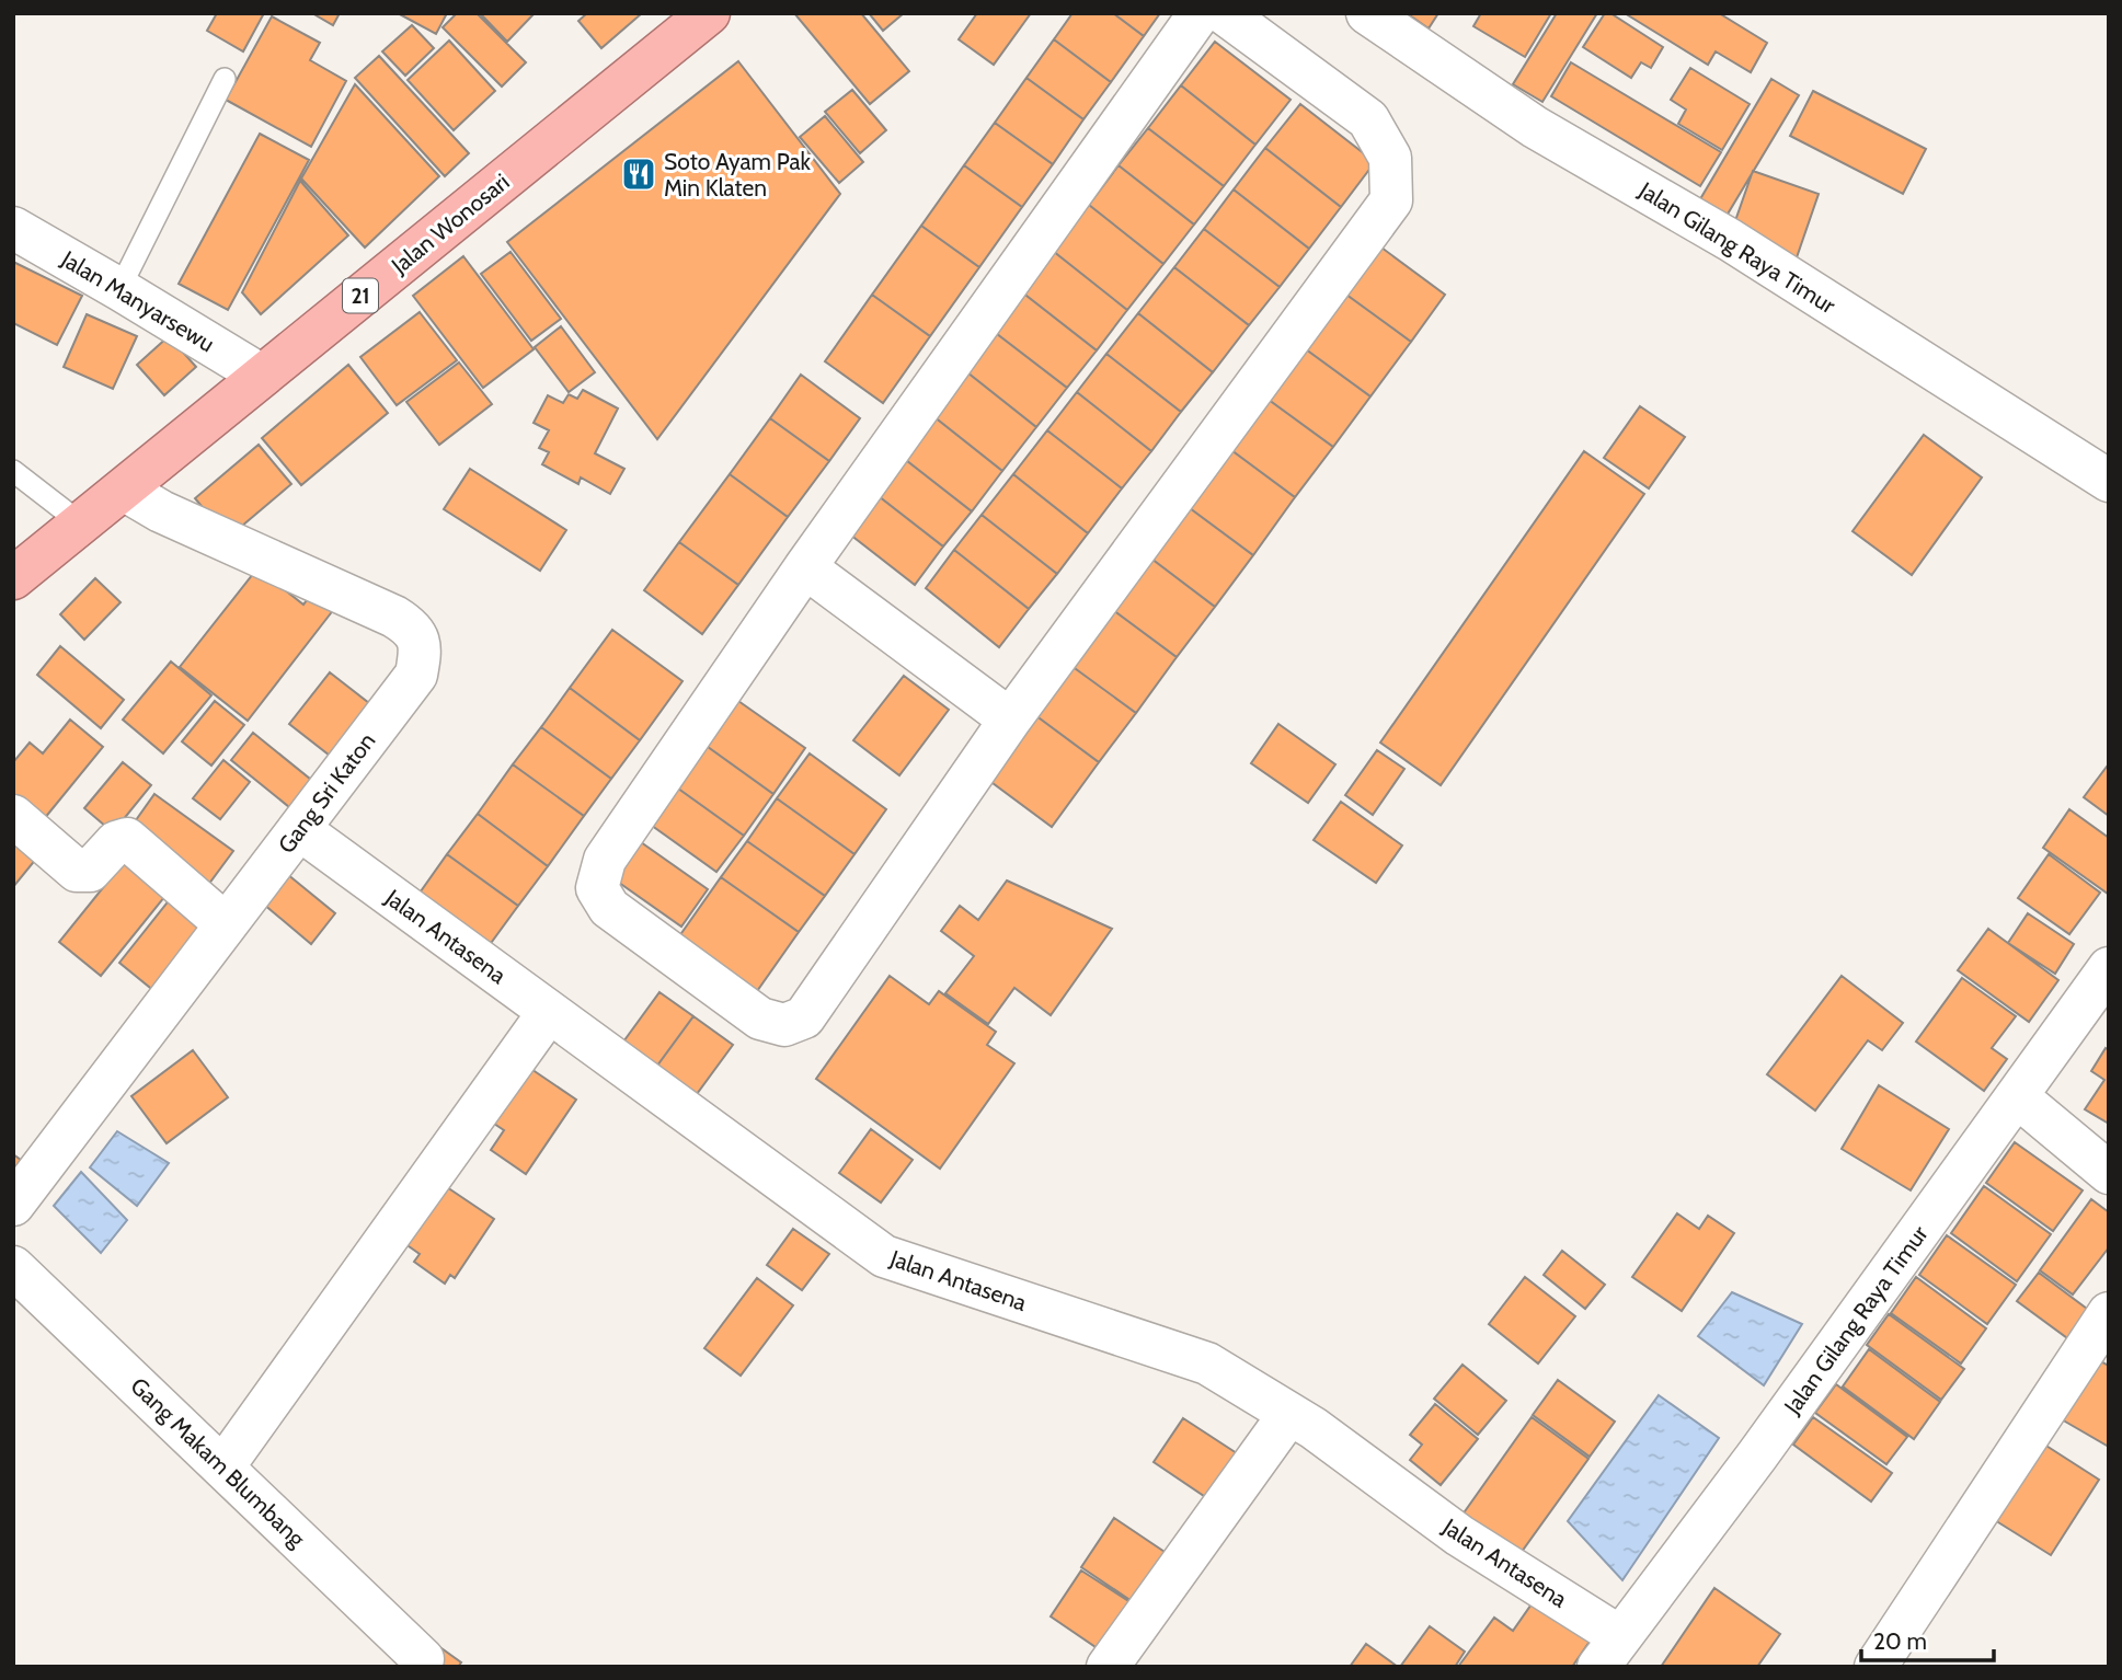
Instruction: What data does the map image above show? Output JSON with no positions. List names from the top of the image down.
{
  "streets": {
    "highway": ["Jalan Wonosari", "21"],
    "street": [
      "Jalan Gilang Raya Timur",
      "Jalan Manyarsewu",
      "Gang Sri Katon",
      "Jalan Antasena",
      "Gang Makam Blumbang"
    ]
  },
  "crossings": [
    ["Jalan Wonosari", "Jalan Manyarsewu"],
    ["Jalan Wonosari", "Gang Sri Katon"],
    ["Jalan Gilang Raya Timur", "Jalan Antasena"],
    ["Gang Sri Katon", "Jalan Antasena"]
  ],
  "places": {
    "restaurant": ["Soto Ayam Pak Min Klaten"]
  },
  "scale_bar": "20 m"
}
